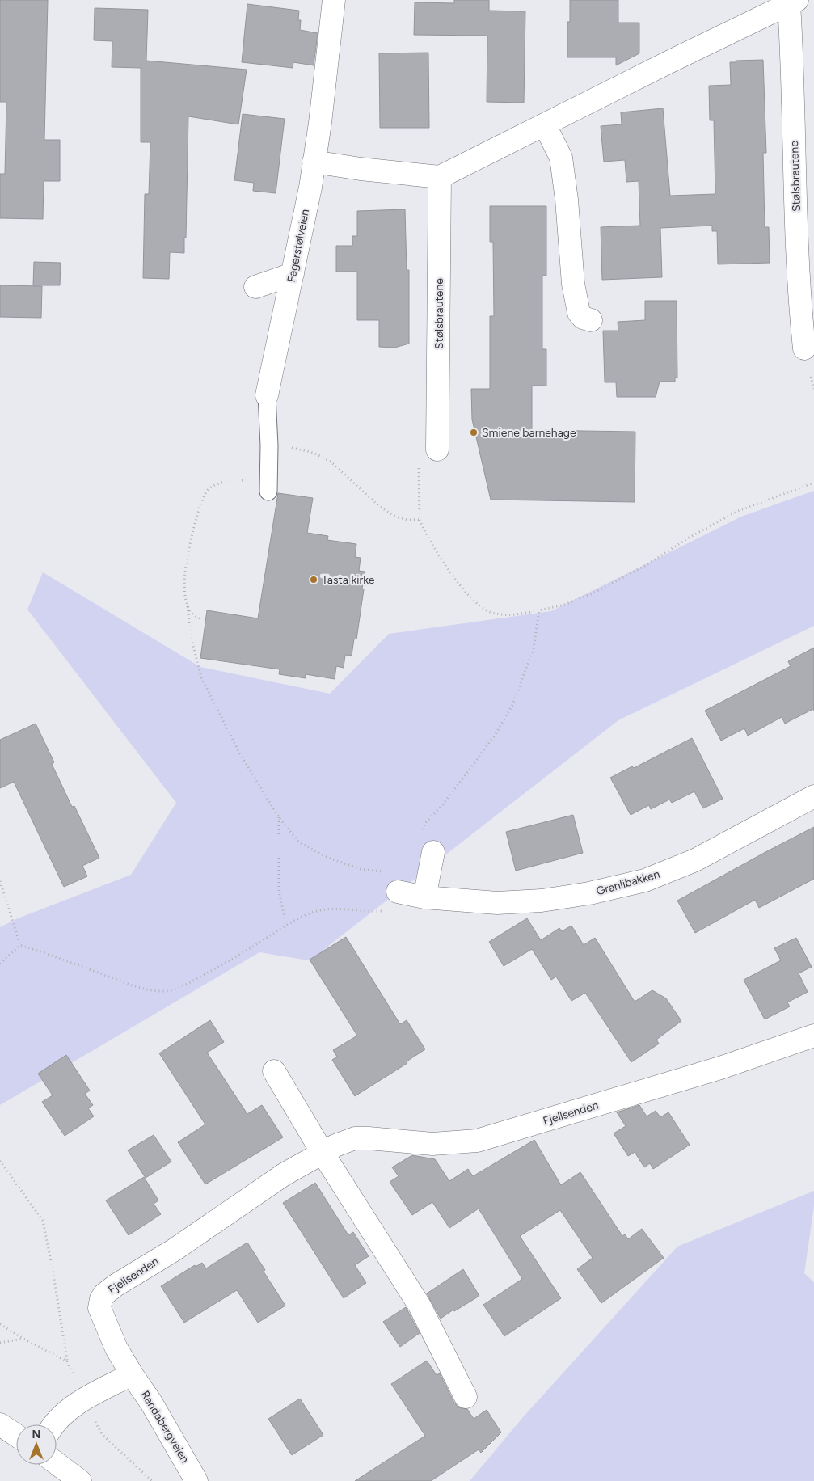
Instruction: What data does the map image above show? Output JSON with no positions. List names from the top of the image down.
{
  "streets": {
    "street": [
      "Stølsbrautene",
      "Fagerstølveien",
      "Granlibakken",
      "Fjellsenden",
      "Randabergveien"
    ]
  },
  "crossings": [
    ["Fjellsenden", "Randabergveien"]
  ],
  "places": ["Smiene barnehage", "Tasta kirke"],
  "north": "top"
}
